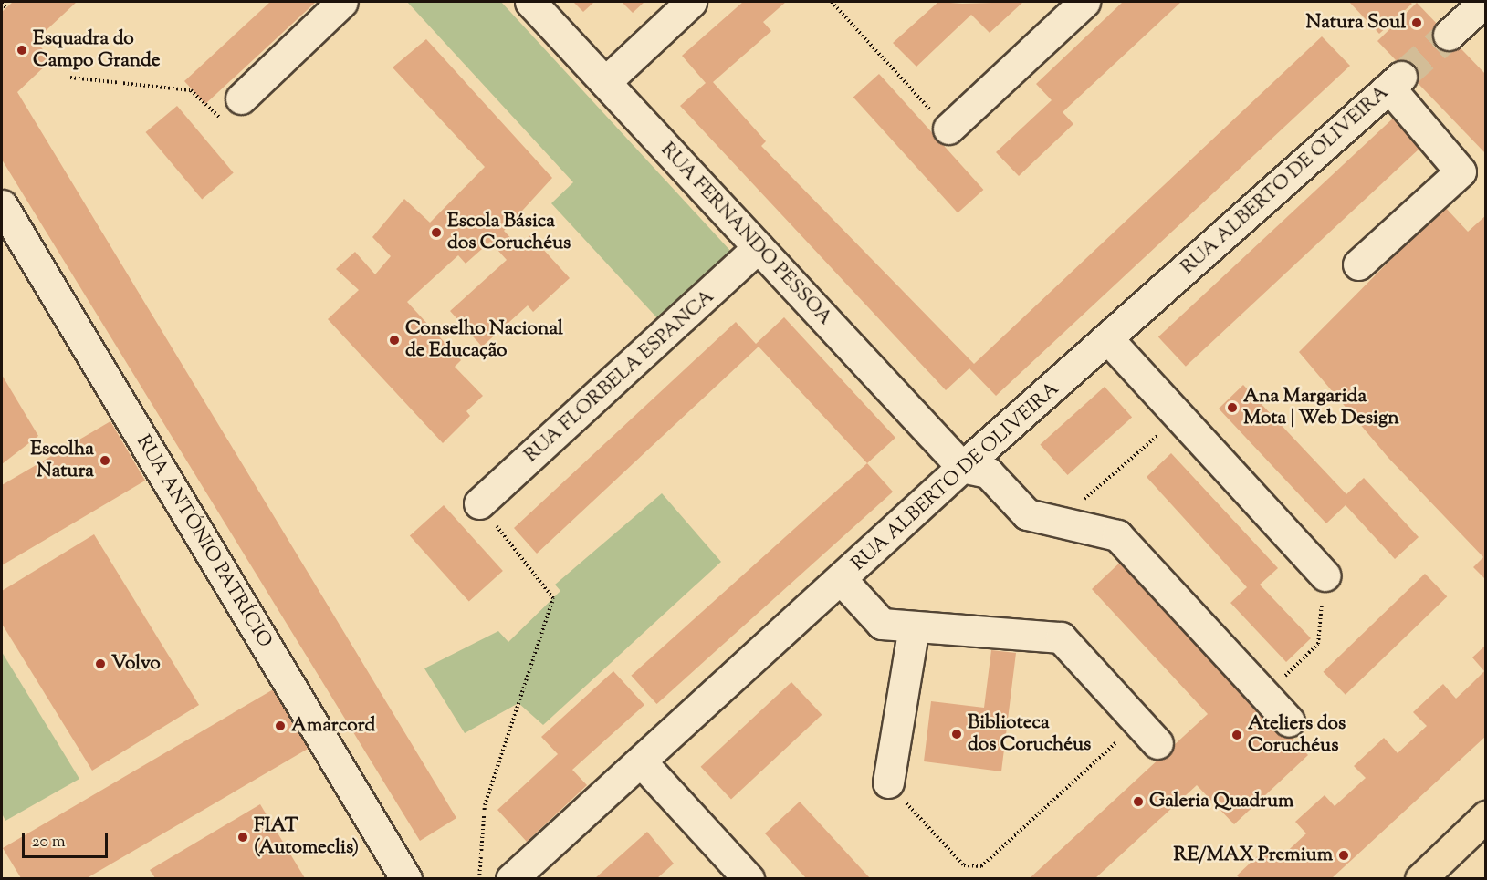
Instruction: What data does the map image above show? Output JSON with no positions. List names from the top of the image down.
{
  "streets": {
    "street": [
      "RUA ALBERTO DE OLIVEIRA",
      "RUA FERNANDO PESSOA",
      "RUA FLORBELA ESPANCA",
      "RUA ANTÓNIO PATRÍCIO"
    ]
  },
  "crossings": [
    ["RUA ALBERTO DE OLIVEIRA", "RUA FERNANDO PESSOA"],
    ["RUA FERNANDO PESSOA", "RUA FLORBELA ESPANCA"]
  ],
  "places": [
    "Natura Soul",
    "Esquadra do Campo Grande",
    "Escola Básica dos Coruchéus",
    "Conselho Nacional de Educação",
    "Ana Margarida Mota | Web Design",
    "Escolha Natura",
    "Volvo",
    "Amarcord",
    "Biblioteca dos Coruchéus",
    "Ateliers dos Coruchéus",
    "Galeria Quadrum",
    "FIAT (Automeclis)",
    "RE/MAX Premium"
  ],
  "scale_bar": "20 m"
}
